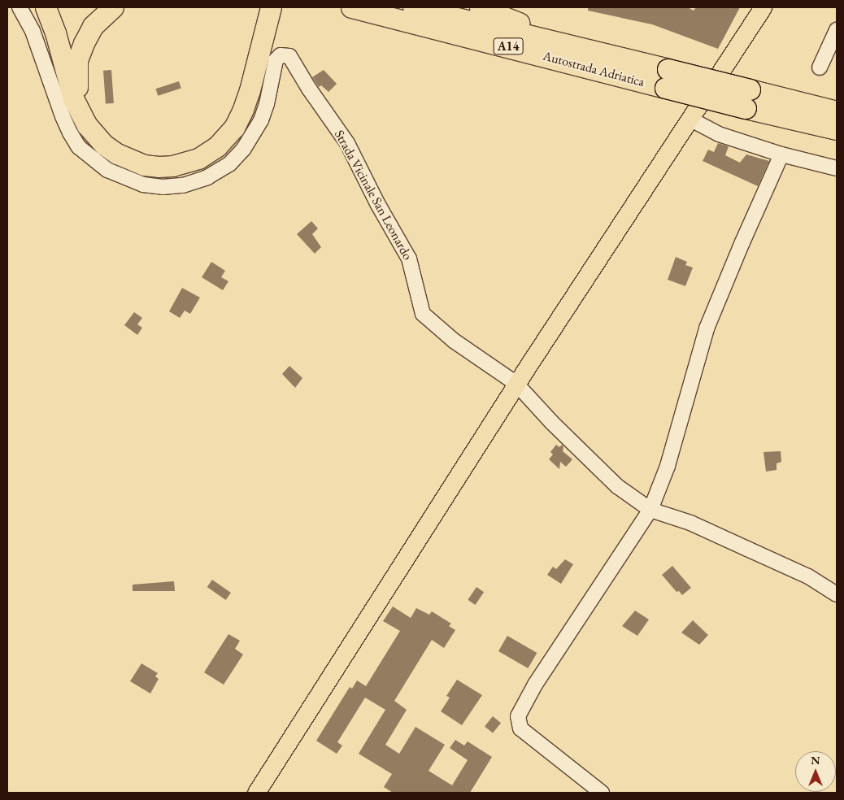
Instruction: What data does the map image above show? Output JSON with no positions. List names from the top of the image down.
{
  "streets": {
    "highway": ["A14", "Autostrada Adriatica"],
    "street": ["Strada Vicinale San Leonardo"]
  },
  "crossings": [
    ["A14", "Autostrada Adriatica"]
  ],
  "north": "top"
}
